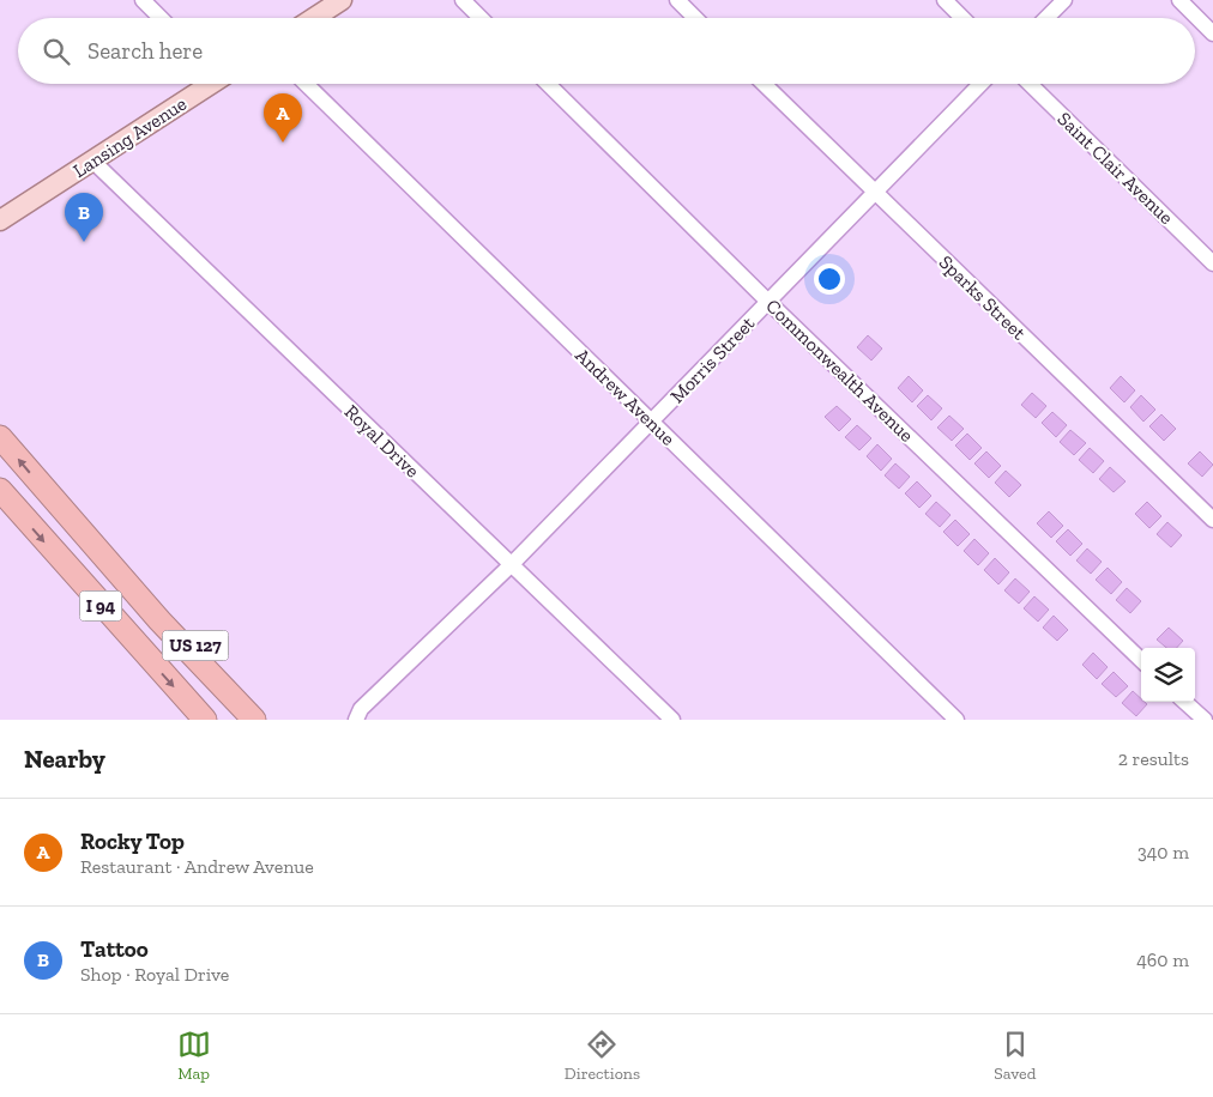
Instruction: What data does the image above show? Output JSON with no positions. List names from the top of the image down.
{
  "streets": {
    "highway": ["I 94", "US 127"],
    "main road": ["Lansing Avenue"],
    "street": [
      "Saint Clair Avenue",
      "Sparks Street",
      "Morris Street",
      "Commonwealth Avenue",
      "Andrew Avenue",
      "Royal Drive"
    ]
  },
  "crossings": [
    ["Lansing Avenue", "Royal Drive"],
    ["Sparks Street", "Morris Street"],
    ["Morris Street", "Commonwealth Avenue"],
    ["Morris Street", "Andrew Avenue"],
    ["Morris Street", "Royal Drive"],
    ["I 94", "US 127"]
  ],
  "page": {
    "search": "Search here",
    "pins": ["A", "B"],
    "heading": ["Nearby", "2 results"],
    "list": [
      {
        "mark": "A",
        "name": "Rocky Top",
        "note": "Restaurant · Andrew Avenue",
        "value": "340 m"
      },
      {
        "mark": "B",
        "name": "Tattoo",
        "note": "Shop · Royal Drive",
        "value": "460 m"
      }
    ],
    "nav": ["Map", "Directions", "Saved"]
  }
}
